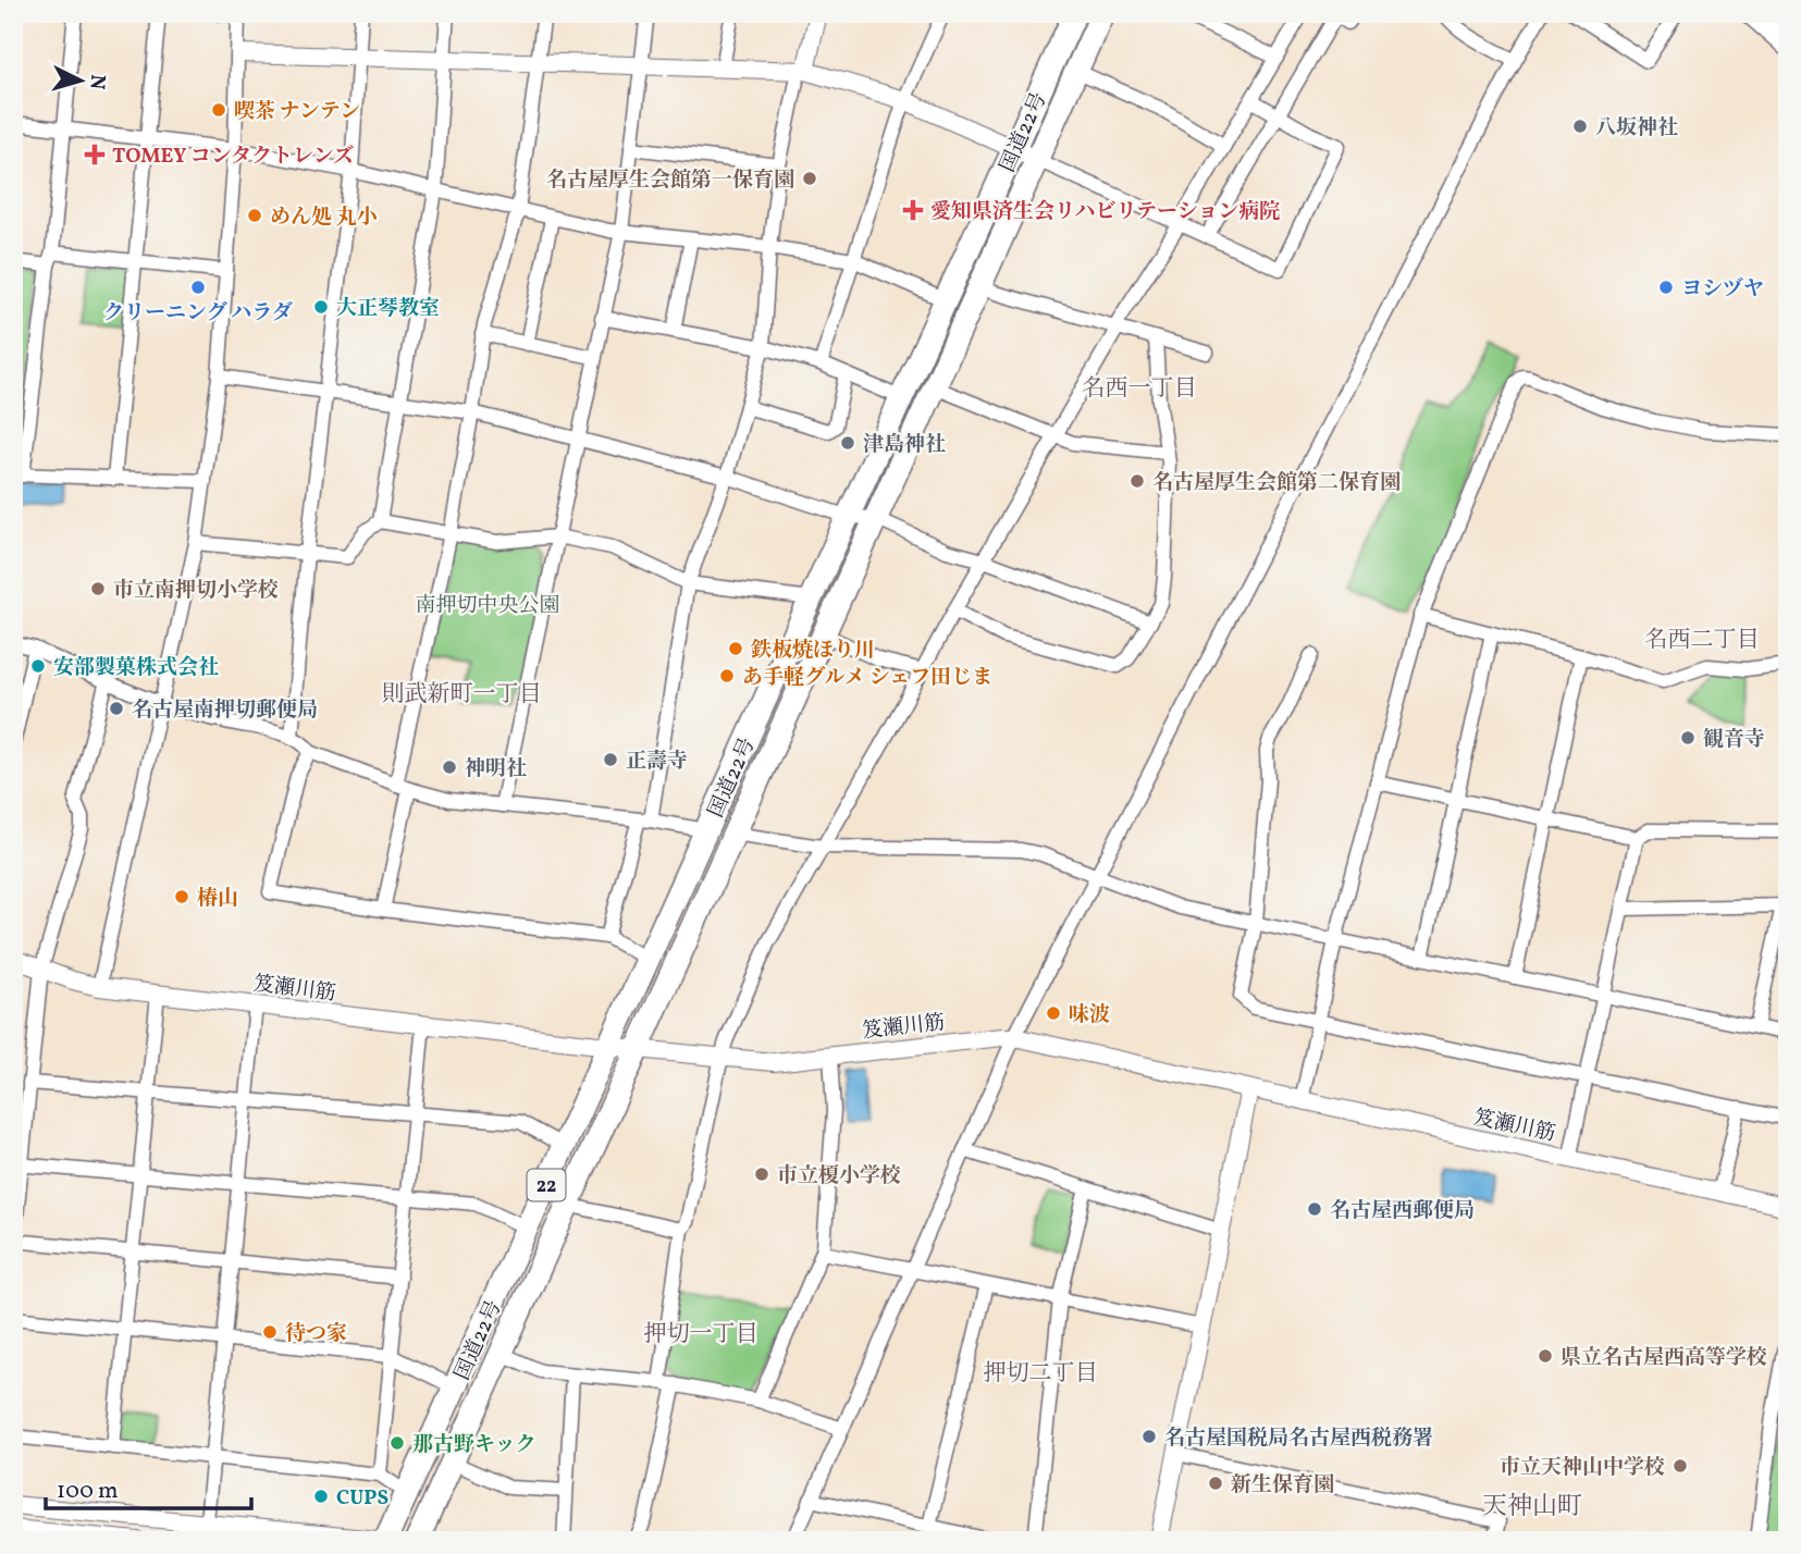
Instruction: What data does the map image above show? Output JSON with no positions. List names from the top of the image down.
{
  "streets": {
    "highway": ["国道22号", "22"],
    "street": ["笈瀬川筋"]
  },
  "crossings": [
    ["国道22号", "笈瀬川筋"]
  ],
  "districts": [
    "名西一丁目",
    "名西二丁目",
    "則武新町一丁目",
    "押切一丁目",
    "押切二丁目",
    "天神山町"
  ],
  "parks": ["南押切中央公園"],
  "places": {
    "other": [
      "喫茶 ナンテン",
      "八坂神社",
      "名古屋厚生会館第一保育園",
      "めん処 丸小",
      "クリーニング ハラダ",
      "ヨシヅヤ",
      "大正琴教室",
      "津島神社",
      "名古屋厚生会館第二保育園",
      "市立南押切小学校",
      "鉄板焼ほり川",
      "安部製菓株式会社",
      "あ手軽グルメ シェフ田じま",
      "名古屋南押切郵便局",
      "観音寺",
      "正壽寺",
      "神明社",
      "椿山",
      "味波",
      "市立榎小学校",
      "名古屋西郵便局",
      "待つ家",
      "県立名古屋西高等学校",
      "名古屋国税局名古屋西税務署",
      "那古野キック",
      "市立天神山中学校",
      "新生保育園",
      "CUPS"
    ],
    "health": ["TOMEY コンタクトレンズ", "愛知県済生会リハビリテーション病院"]
  },
  "scale_bar": "100 m",
  "north": "right"
}
